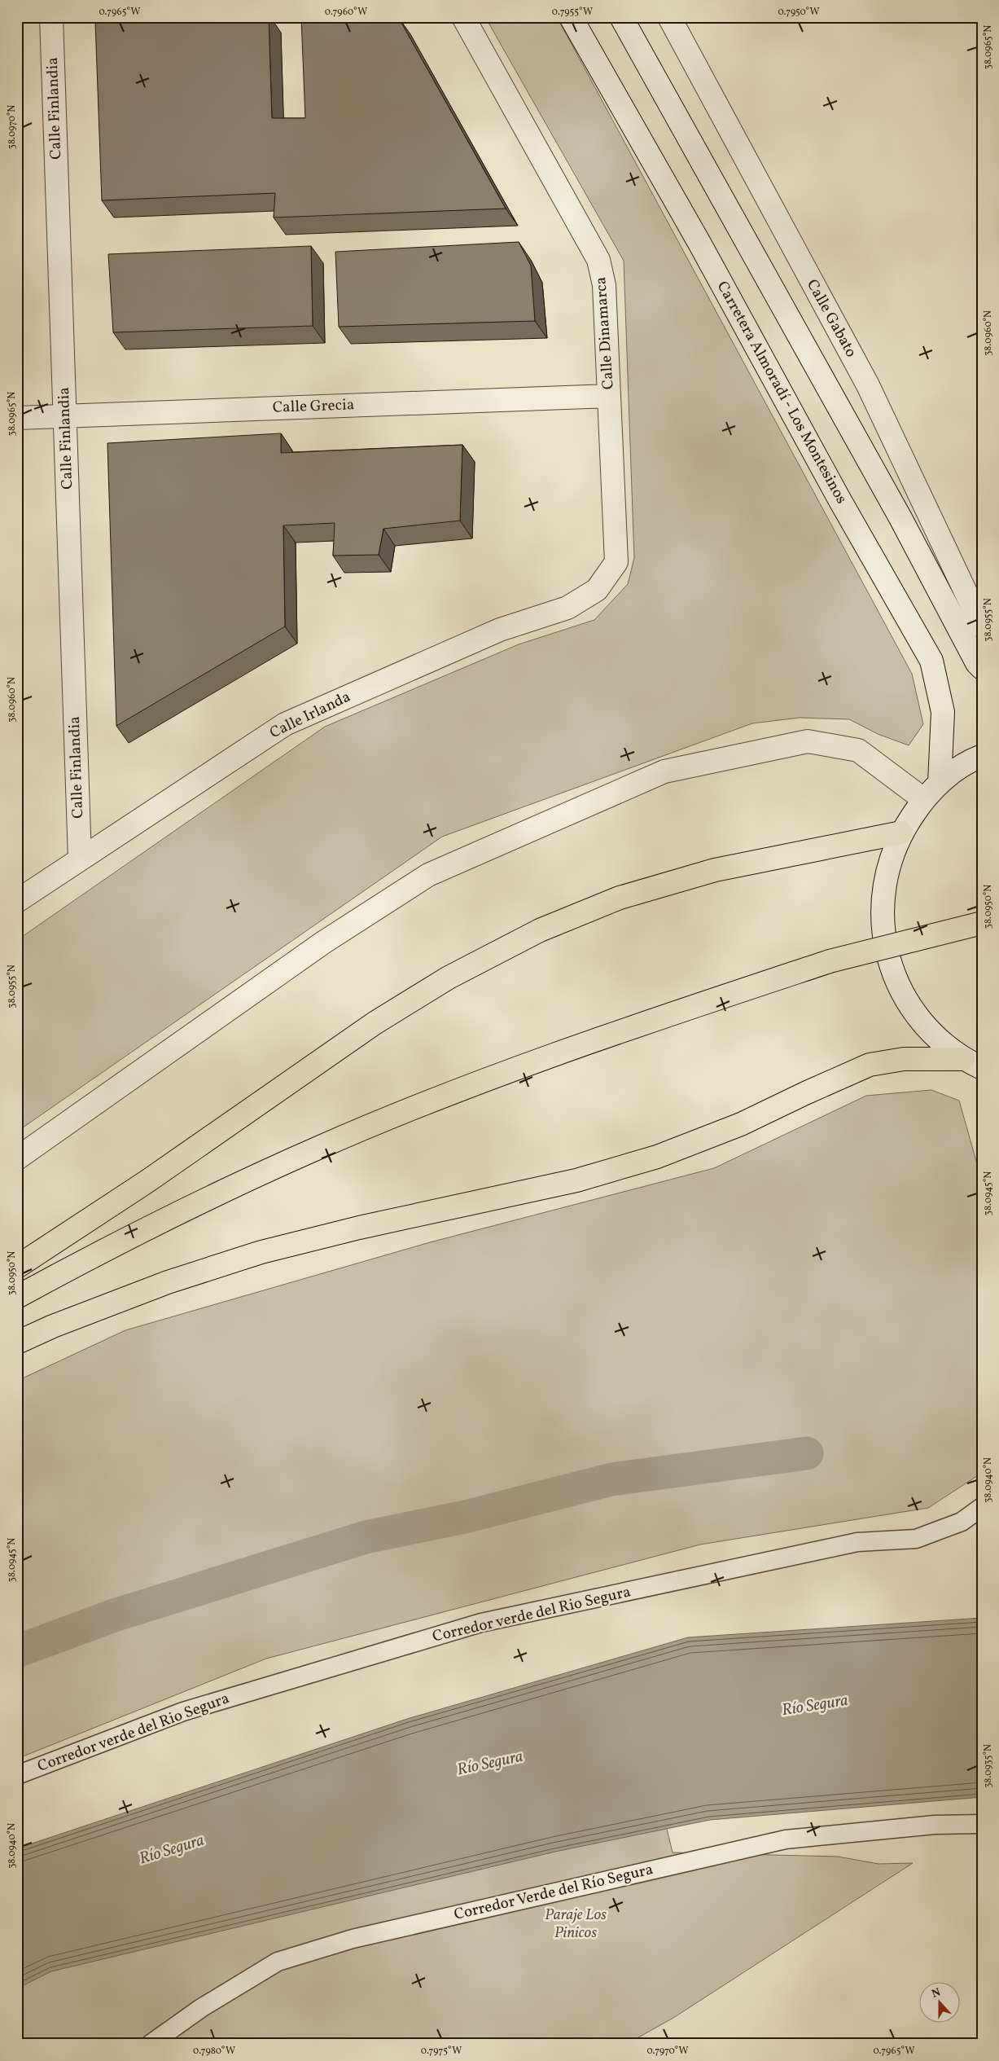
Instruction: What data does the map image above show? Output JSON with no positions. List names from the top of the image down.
{
  "streets": {
    "street": [
      "Calle Finlandia",
      "Calle Gabato",
      "Calle Dinamarca",
      "Carretera Almoradí - Los Montesinos",
      "Calle Grecia",
      "Calle Irlanda"
    ],
    "lane": ["Corredor verde del Rio Segura", "Corredor Verde del Río Segura"]
  },
  "crossings": [
    ["Calle Finlandia", "Calle Grecia"],
    ["Calle Finlandia", "Calle Irlanda"],
    ["Calle Dinamarca", "Calle Grecia"],
    ["Calle Dinamarca", "Calle Irlanda"]
  ],
  "water": ["Río Segura"],
  "parks": ["Paraje Los Pinicos"],
  "north": "top",
  "coordinates": [
    "0.7965°W",
    "0.7960°W",
    "0.7955°W",
    "0.7950°W",
    "38.0965°N",
    "38.0970°N",
    "38.0960°N",
    "38.0955°N",
    "38.0950°N",
    "38.0945°N",
    "38.0940°N",
    "38.0935°N",
    "0.7980°W",
    "0.7975°W",
    "0.7970°W"
  ]
}
